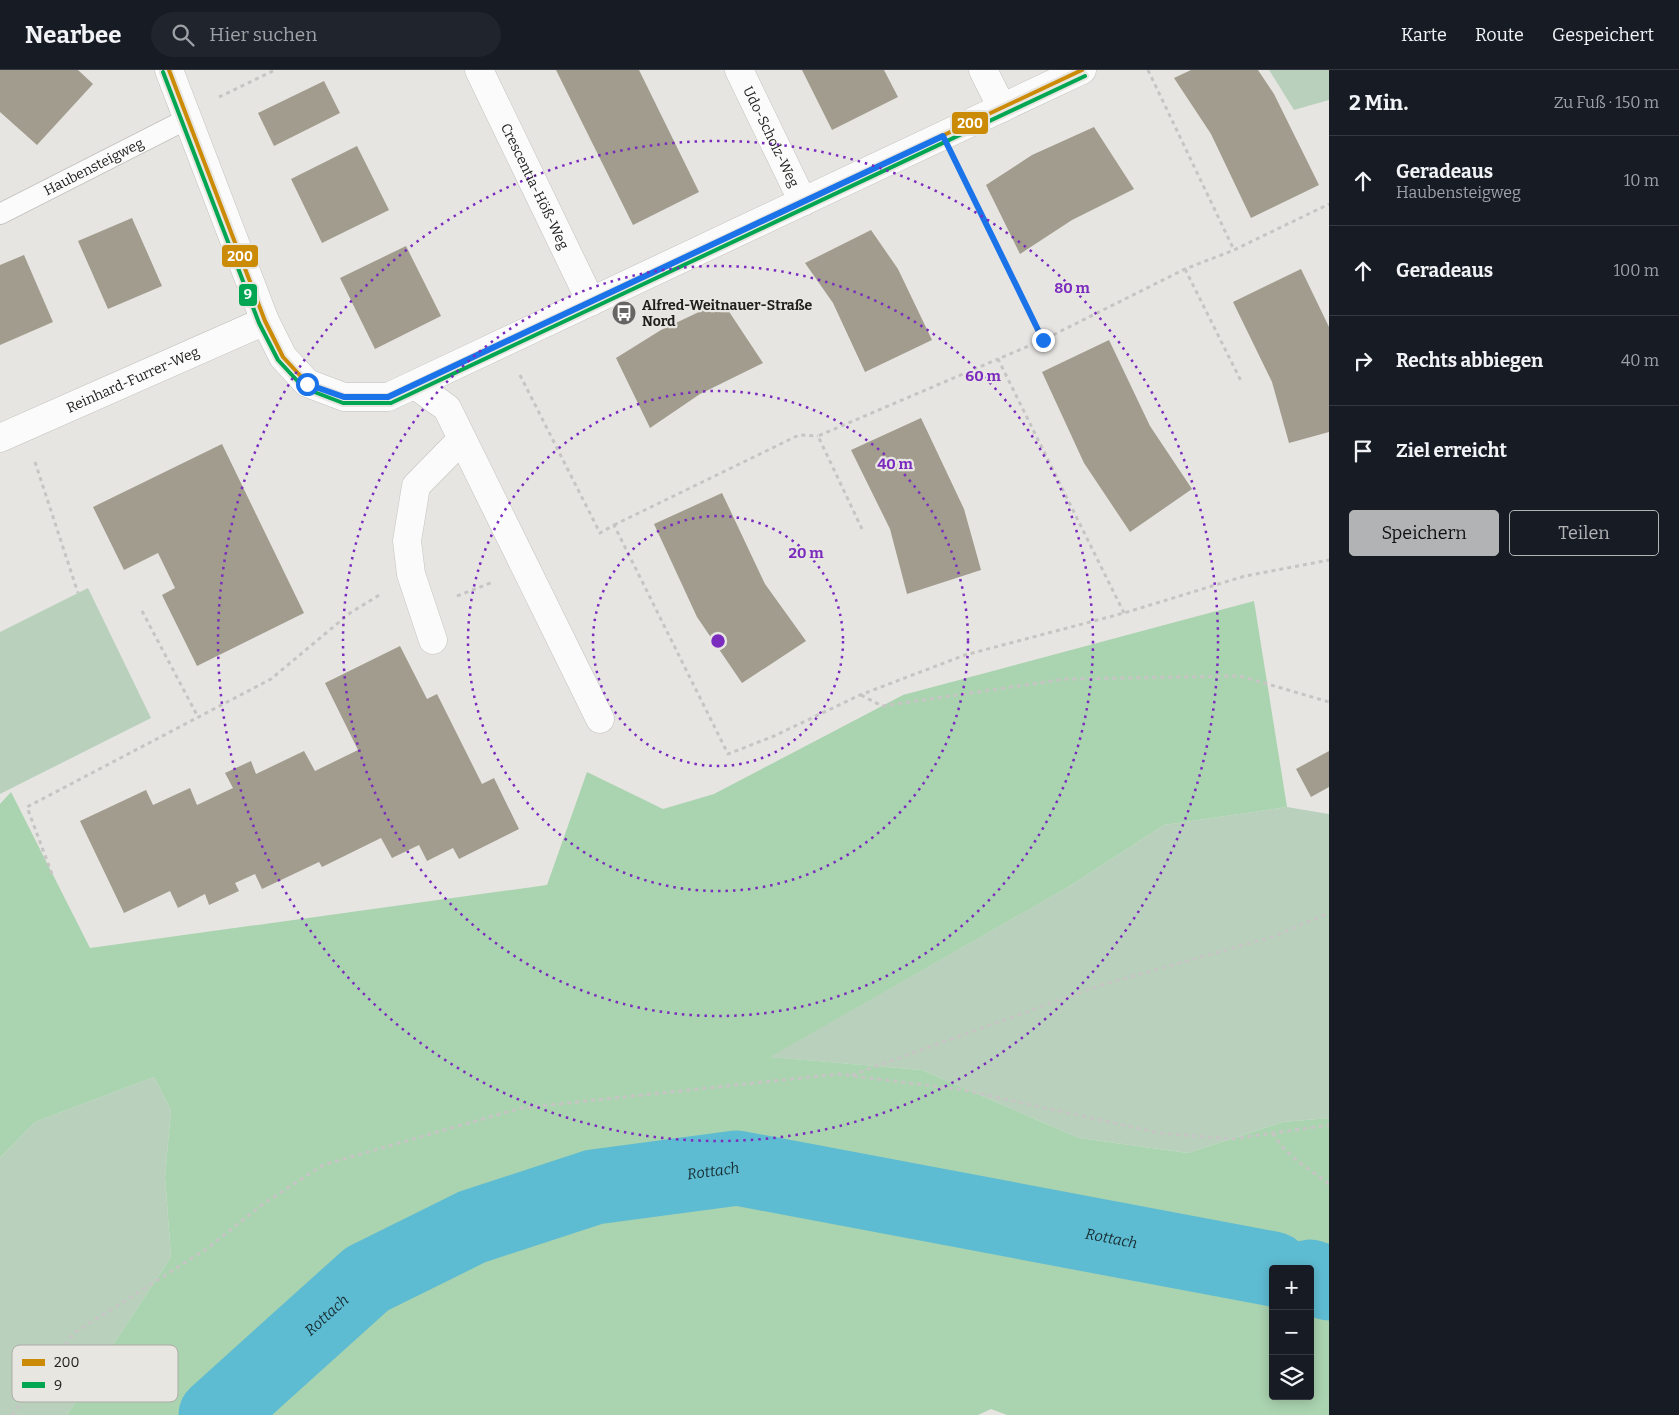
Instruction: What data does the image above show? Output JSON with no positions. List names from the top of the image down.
{
  "streets": {
    "street": ["Udo-Scholz-Weg", "Crescentia-Höß-Weg", "Reinhard-Furrer-Weg"],
    "lane": ["Haubensteigweg"]
  },
  "water": ["Rottach"],
  "places": {
    "bus stop": ["Alfred-Weitnauer-Straße Nord"]
  },
  "lines": ["transit line 200", "transit line 9"],
  "legend": ["200", "9"],
  "page": {
    "header": "Nearbee",
    "search": "Hier suchen",
    "nav": ["Karte", "Route", "Gespeichert"],
    "heading": ["2 Min.", "Zu Fuß · 150 m"],
    "list": [
      ["Geradeaus", "Haubensteigweg", "10 m"],
      ["Geradeaus", "100 m"],
      ["Rechts abbiegen", "40 m"],
      "Ziel erreicht"
    ],
    "buttons": ["Speichern", "Teilen"],
    "map_buttons": ["+", "−"]
  },
  "rings": [
    "80 m",
    "60 m",
    "40 m",
    "20 m"
  ]
}
